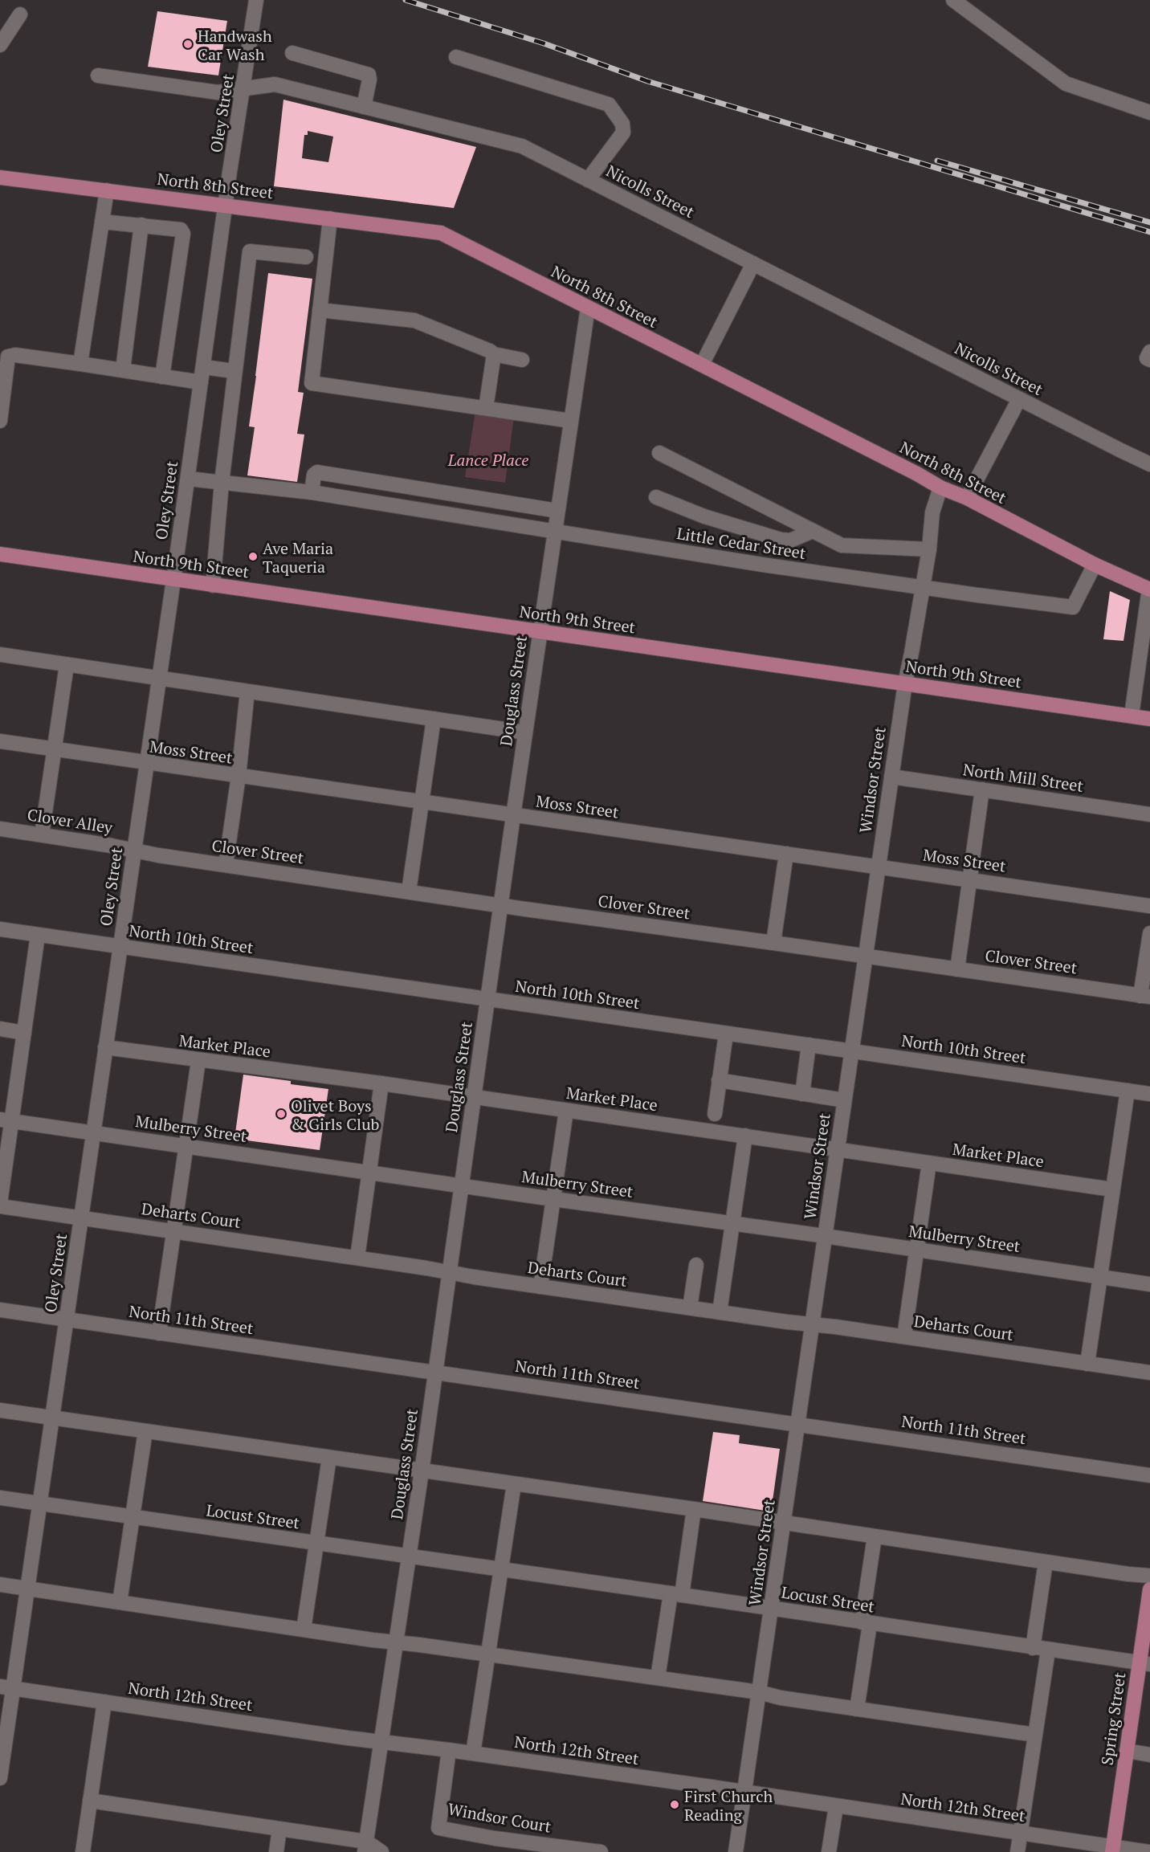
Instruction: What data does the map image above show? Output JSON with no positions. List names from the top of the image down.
{
  "streets": {
    "main road": ["North 8th Street", "North 9th Street", "Spring Street"],
    "street": [
      "Oley Street",
      "Nicolls Street",
      "Little Cedar Street",
      "Douglass Street",
      "Moss Street",
      "North Mill Street",
      "Windsor Street",
      "Clover Alley",
      "Clover Street",
      "North 10th Street",
      "Market Place",
      "Mulberry Street",
      "Deharts Court",
      "North 11th Street",
      "Locust Street",
      "North 12th Street",
      "Windsor Court"
    ]
  },
  "crossings": [
    ["Oley Street", "North 8th Street"],
    ["Oley Street", "Nicolls Street"],
    ["Oley Street", "Little Cedar Street"],
    ["Oley Street", "North 9th Street"],
    ["Oley Street", "Moss Street"],
    ["Oley Street", "Clover Alley"],
    ["Oley Street", "Clover Street"],
    ["Oley Street", "North 10th Street"],
    ["Oley Street", "Market Place"],
    ["Oley Street", "Mulberry Street"],
    ["Oley Street", "Deharts Court"],
    ["Oley Street", "North 11th Street"],
    ["Oley Street", "Locust Street"],
    ["Oley Street", "North 12th Street"],
    ["North 8th Street", "Little Cedar Street"],
    ["North 8th Street", "Douglass Street"],
    ["North 8th Street", "Windsor Street"],
    ["Little Cedar Street", "Douglass Street"],
    ["Little Cedar Street", "Windsor Street"],
    ["North 9th Street", "Douglass Street"],
    ["North 9th Street", "Windsor Street"],
    ["Douglass Street", "Moss Street"],
    ["Douglass Street", "Clover Street"],
    ["Douglass Street", "North 10th Street"],
    ["Douglass Street", "Market Place"],
    ["Douglass Street", "Mulberry Street"],
    ["Douglass Street", "Deharts Court"],
    ["Douglass Street", "North 11th Street"],
    ["Douglass Street", "Locust Street"],
    ["Douglass Street", "North 12th Street"],
    ["Moss Street", "Windsor Street"],
    ["North Mill Street", "Windsor Street"],
    ["Windsor Street", "Clover Street"],
    ["Windsor Street", "North 10th Street"],
    ["Windsor Street", "Market Place"],
    ["Windsor Street", "Mulberry Street"],
    ["Windsor Street", "Deharts Court"],
    ["Windsor Street", "North 11th Street"],
    ["Windsor Street", "Locust Street"],
    ["Windsor Street", "North 12th Street"],
    ["Clover Alley", "Clover Street"],
    ["Locust Street", "Spring Street"],
    ["North 12th Street", "Spring Street"],
    ["North 12th Street", "Windsor Court"]
  ],
  "parks": ["Lance Place"],
  "places": [
    "Handwash Car Wash",
    "Ave Maria Taqueria",
    "Olivet Boys & Girls Club",
    "First Church Reading"
  ]
}
